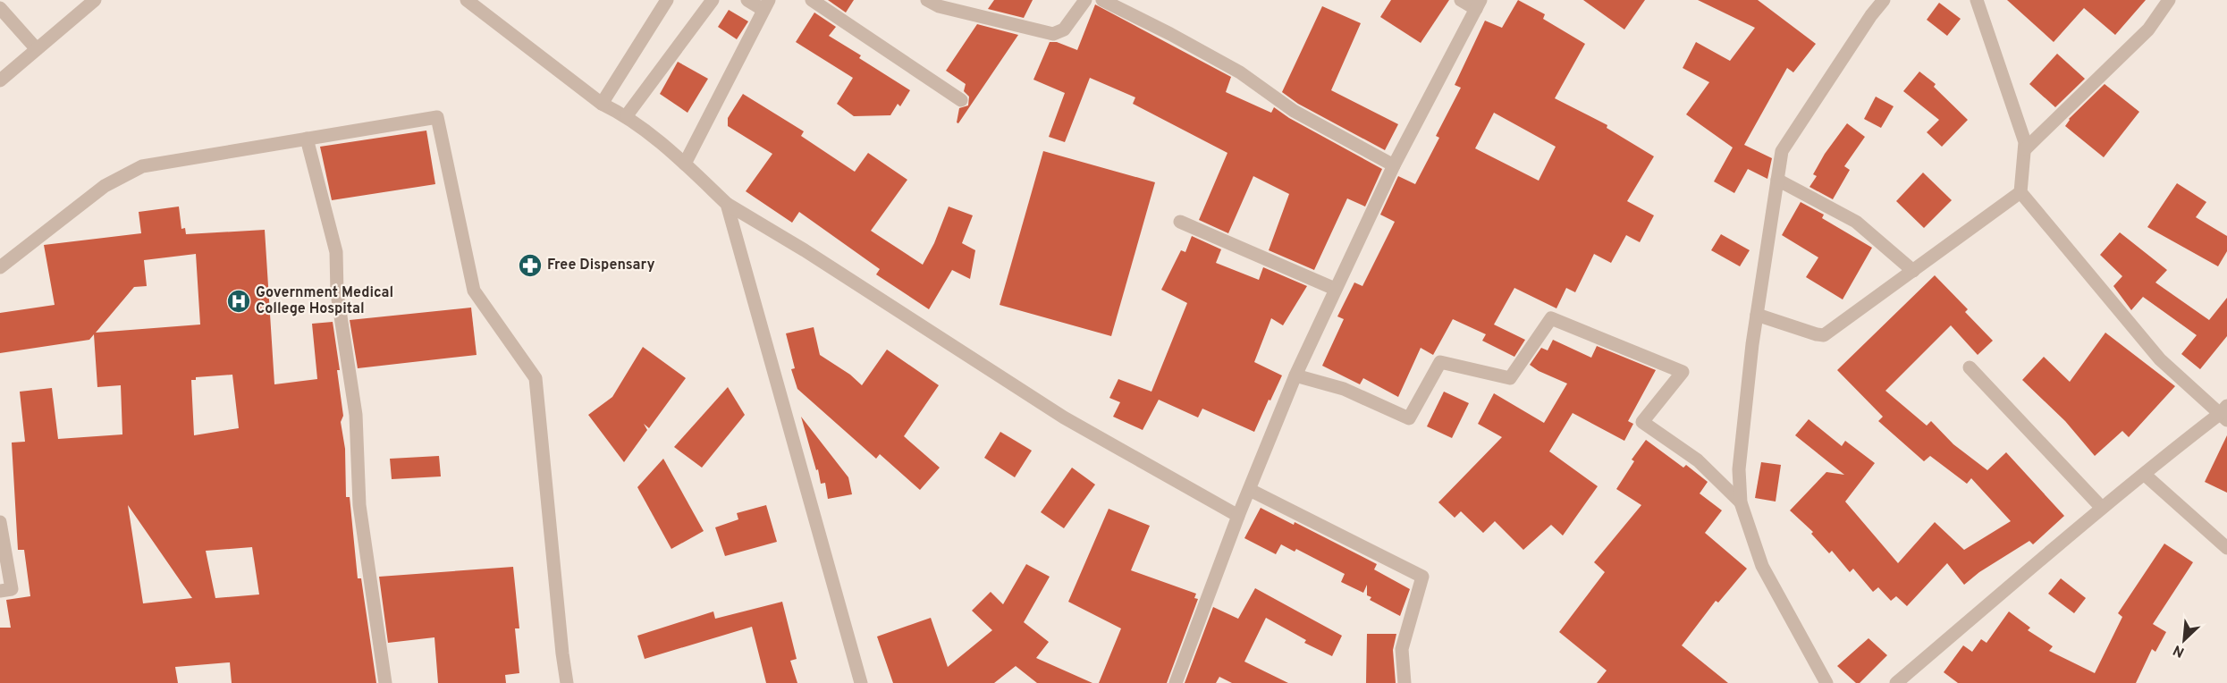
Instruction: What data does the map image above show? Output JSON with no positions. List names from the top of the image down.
{
  "places": {
    "pharmacy": ["Free Dispensary"],
    "hospital": ["Government Medical College Hospital"]
  },
  "north": "bottom left"
}
